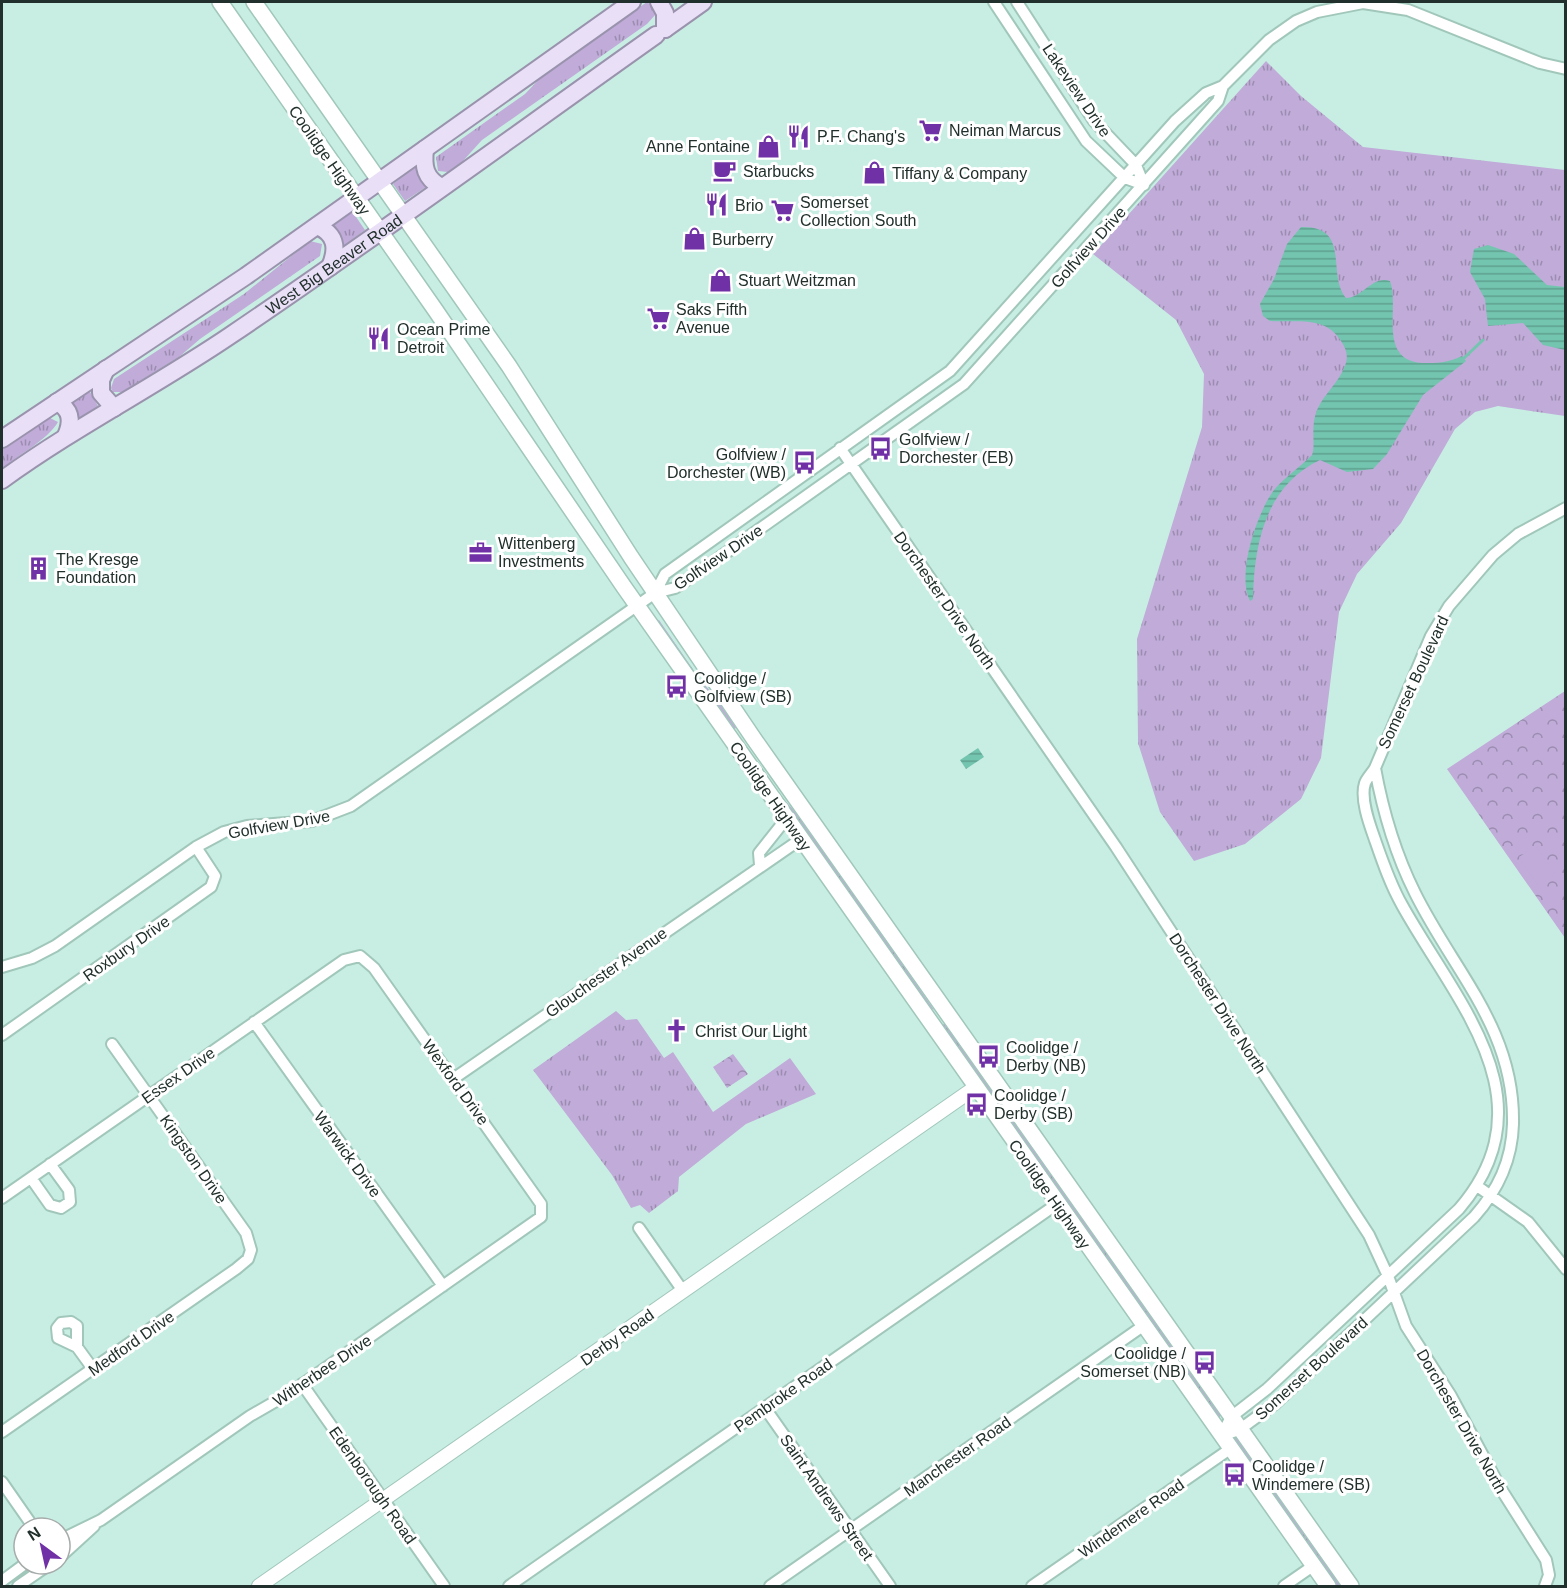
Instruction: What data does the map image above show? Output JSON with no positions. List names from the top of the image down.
{
  "streets": {
    "main road": ["Coolidge Highway", "West Big Beaver Road"],
    "street": [
      "Lakeview Drive",
      "Golfview Drive",
      "Dorchester Drive North",
      "Somerset Boulevard",
      "Roxbury Drive",
      "Glouchester Avenue",
      "Essex Drive",
      "Wexford Drive",
      "Warwick Drive",
      "Kingston Drive",
      "Derby Road",
      "Medford Drive",
      "Witherbee Drive",
      "Pembroke Road",
      "Manchester Road",
      "Edenborough Road",
      "Saint Andrews Street",
      "Windemere Road"
    ]
  },
  "crossings": [
    ["Lakeview Drive", "Golfview Drive"],
    ["Coolidge Highway", "Golfview Drive"],
    ["Coolidge Highway", "West Big Beaver Road"],
    ["Coolidge Highway", "Somerset Boulevard"],
    ["Coolidge Highway", "Glouchester Avenue"],
    ["Coolidge Highway", "Derby Road"],
    ["Coolidge Highway", "Pembroke Road"],
    ["Coolidge Highway", "Manchester Road"],
    ["Coolidge Highway", "Windemere Road"],
    ["Golfview Drive", "Dorchester Drive North"],
    ["Golfview Drive", "Roxbury Drive"],
    ["Dorchester Drive North", "Somerset Boulevard"],
    ["Somerset Boulevard", "Windemere Road"],
    ["Glouchester Avenue", "Wexford Drive"],
    ["Essex Drive", "Wexford Drive"],
    ["Essex Drive", "Warwick Drive"],
    ["Essex Drive", "Kingston Drive"],
    ["Wexford Drive", "Witherbee Drive"],
    ["Warwick Drive", "Witherbee Drive"],
    ["Kingston Drive", "Medford Drive"],
    ["Derby Road", "Edenborough Road"],
    ["Witherbee Drive", "Edenborough Road"],
    ["Pembroke Road", "Saint Andrews Street"],
    ["Manchester Road", "Saint Andrews Street"]
  ],
  "places": {
    "supermarket": ["Neiman Marcus", "Somerset Collection South", "Saks Fifth Avenue"],
    "restaurant": ["P.F. Chang's", "Brio", "Ocean Prime Detroit"],
    "shop": [
      "Anne Fontaine",
      "Tiffany & Company",
      "Burberry",
      "Stuart Weitzman"
    ],
    "cafe": ["Starbucks"],
    "bus stop": [
      "Golfview / Dorchester (EB)",
      "Golfview / Dorchester (WB)",
      "Coolidge / Golfview (SB)",
      "Coolidge / Derby (NB)",
      "Coolidge / Derby (SB)",
      "Coolidge / Somerset (NB)",
      "Coolidge / Windemere (SB)"
    ],
    "office": ["Wittenberg Investments"],
    "building": ["The Kresge Foundation"],
    "church": ["Christ Our Light"]
  },
  "north": "top left"
}
